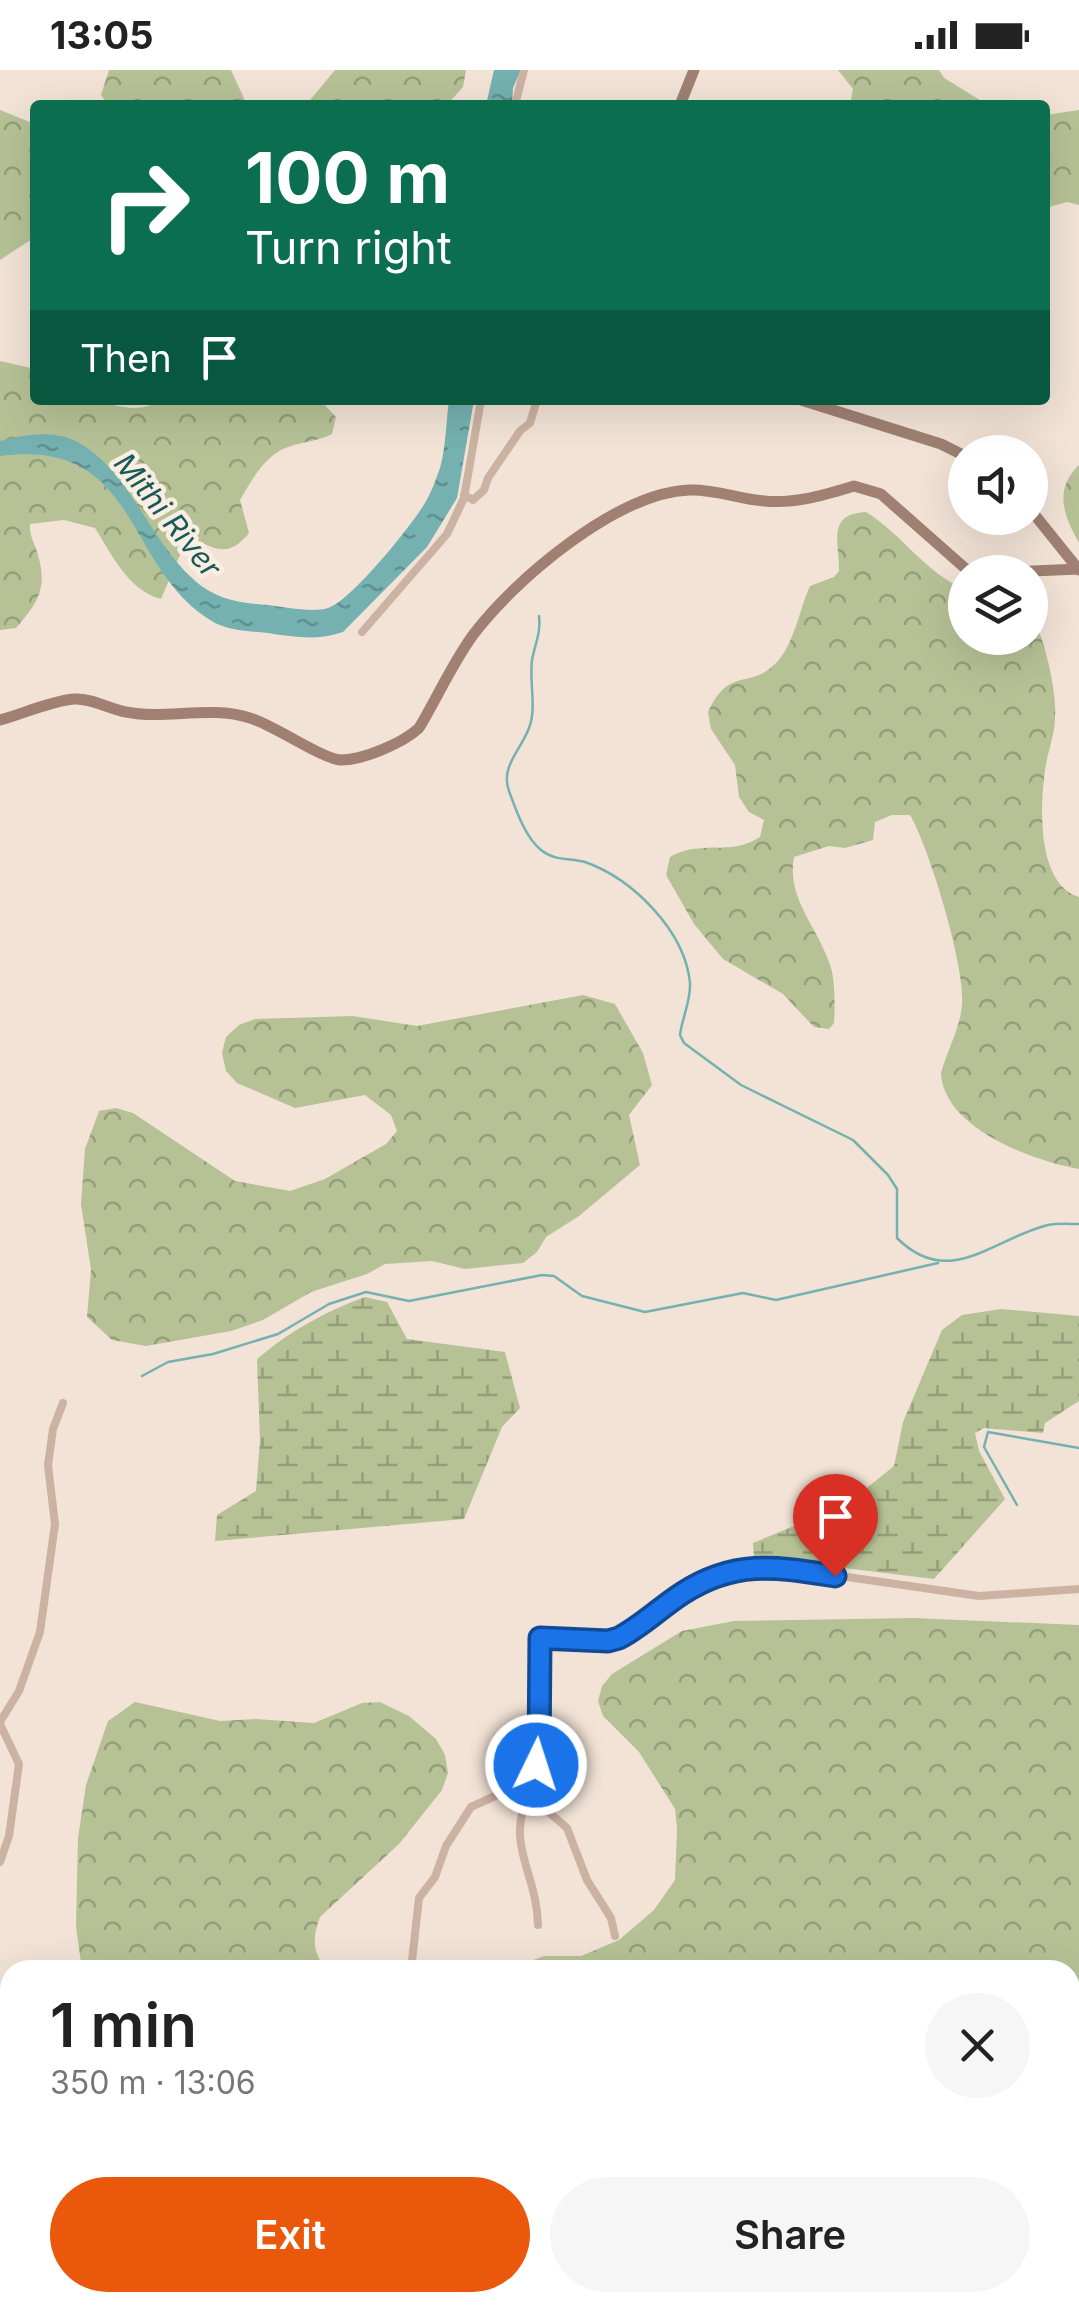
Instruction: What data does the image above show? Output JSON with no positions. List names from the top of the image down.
{
  "water": ["Mithi River"],
  "page": {
    "status": "13:05",
    "turn": ["100 m", "Turn right"],
    "then": "Then",
    "heading": ["1 min", "350 m · 13:06"],
    "buttons": ["Exit", "Share"]
  }
}
